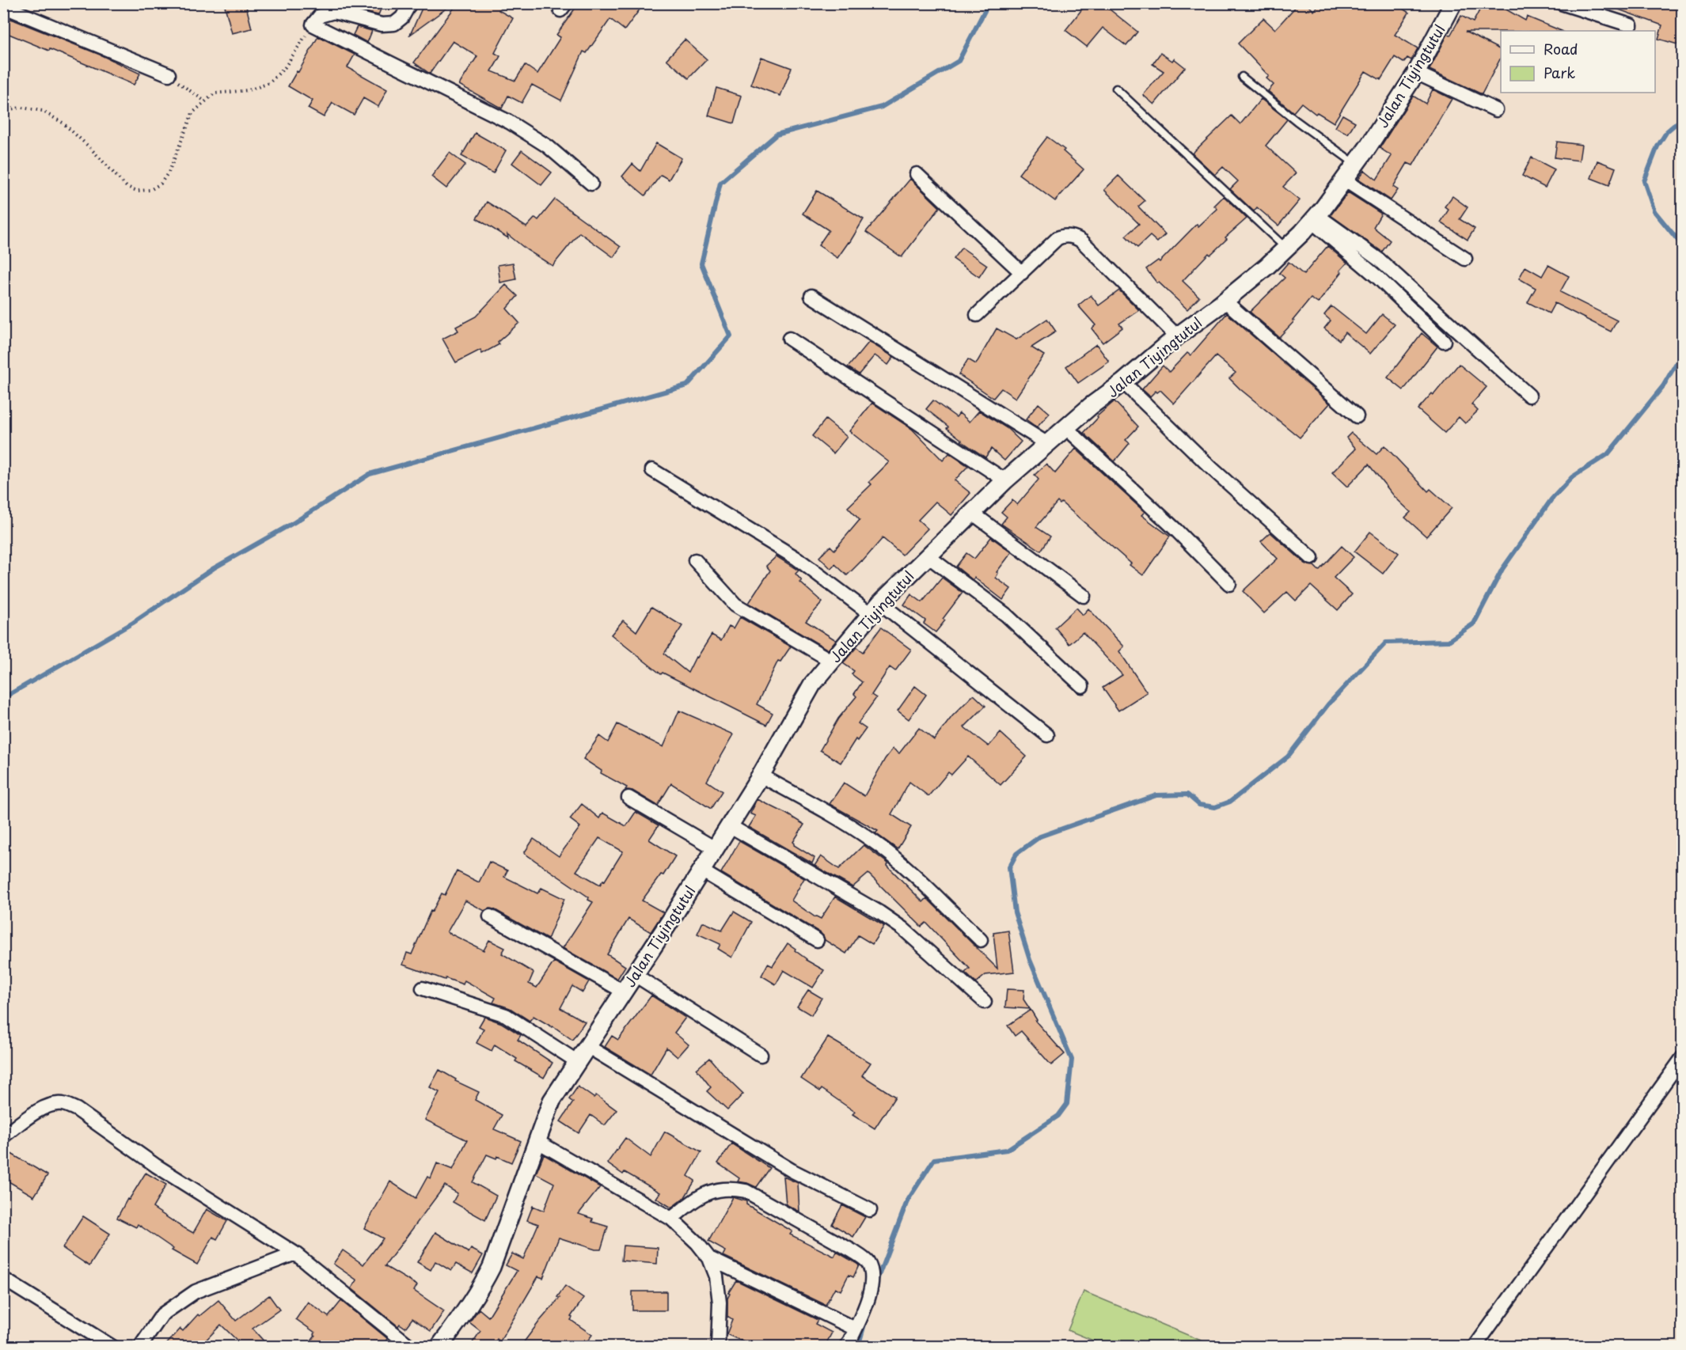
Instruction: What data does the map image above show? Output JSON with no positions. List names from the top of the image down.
{
  "streets": {
    "street": ["Jalan Tiyingtutul"]
  },
  "legend": ["Road", "Park"]
}
